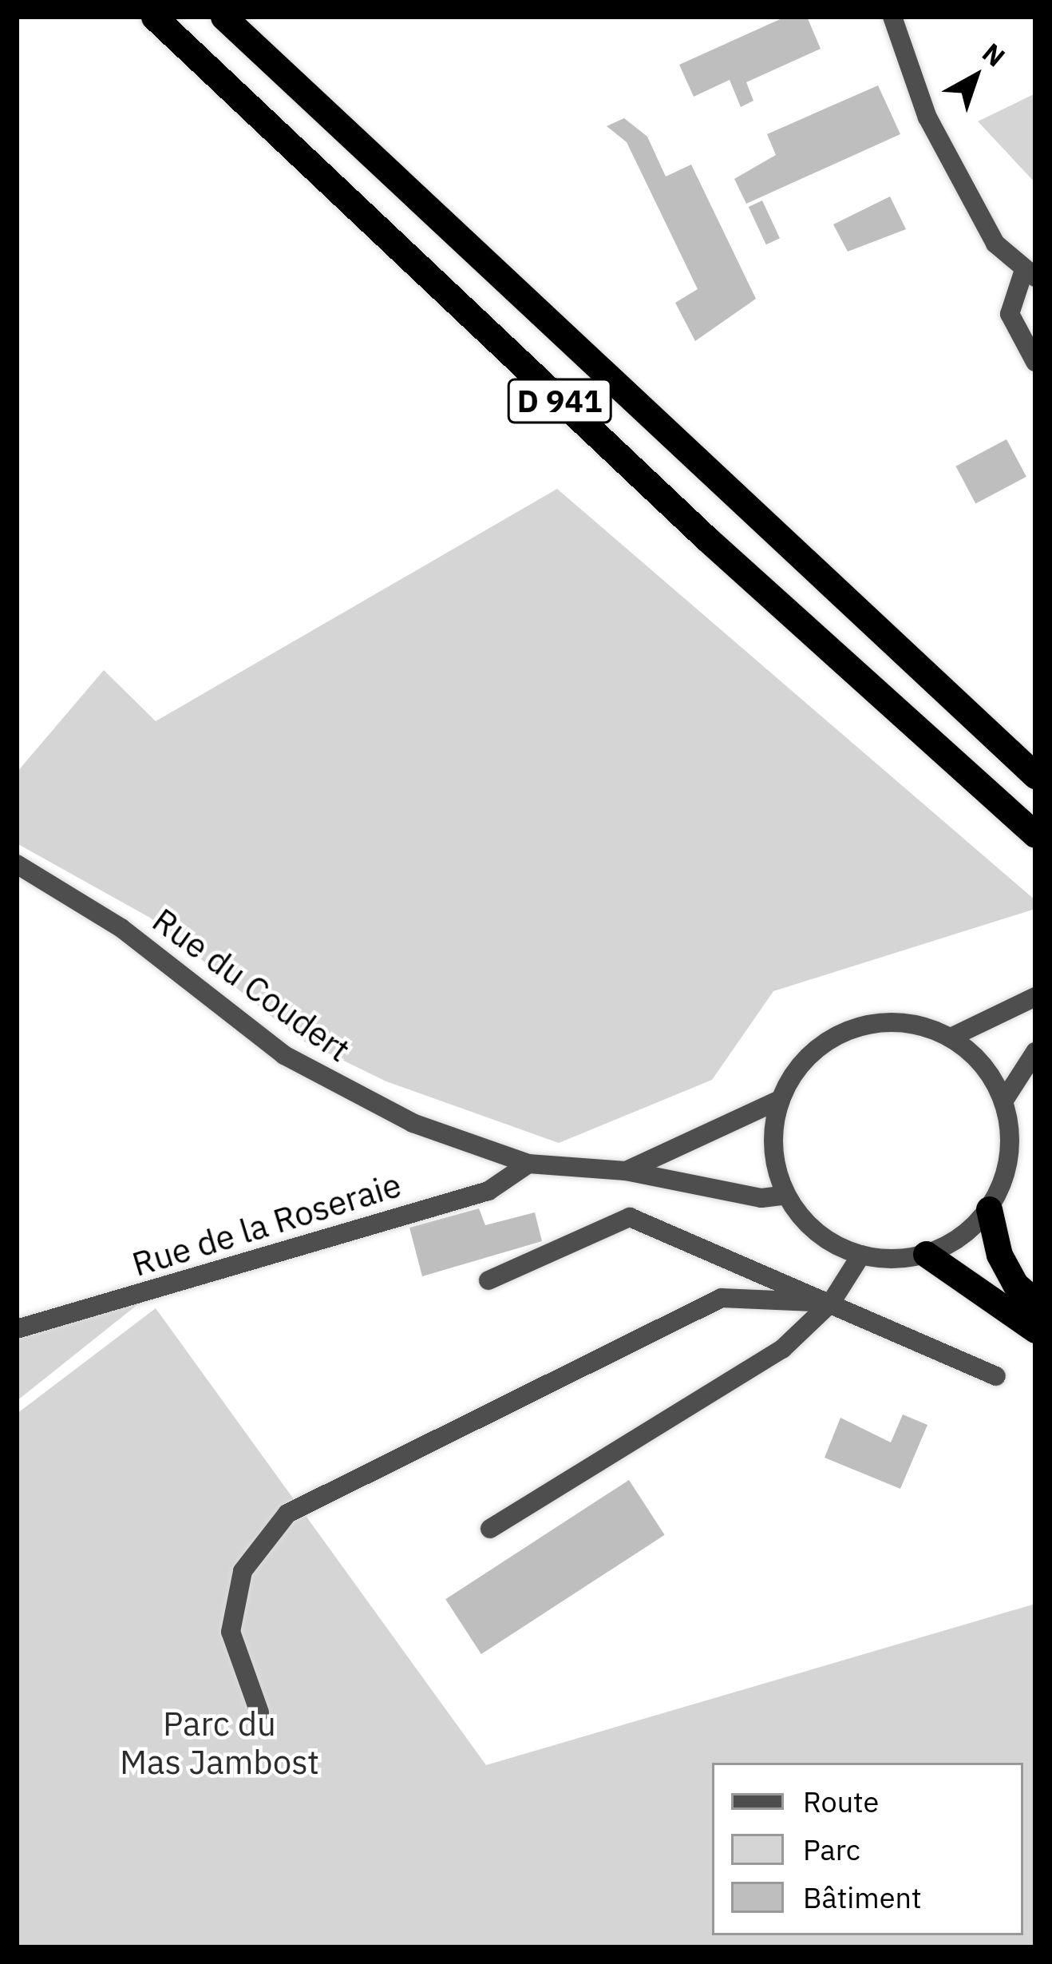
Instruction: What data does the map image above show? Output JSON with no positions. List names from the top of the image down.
{
  "streets": {
    "highway": ["D 941"],
    "street": ["Rue du Coudert", "Rue de la Roseraie"]
  },
  "crossings": [
    ["Rue du Coudert", "Rue de la Roseraie"]
  ],
  "parks": ["Parc du Mas Jambost"],
  "legend": ["Route", "Parc", "Bâtiment"],
  "north": "top right"
}
